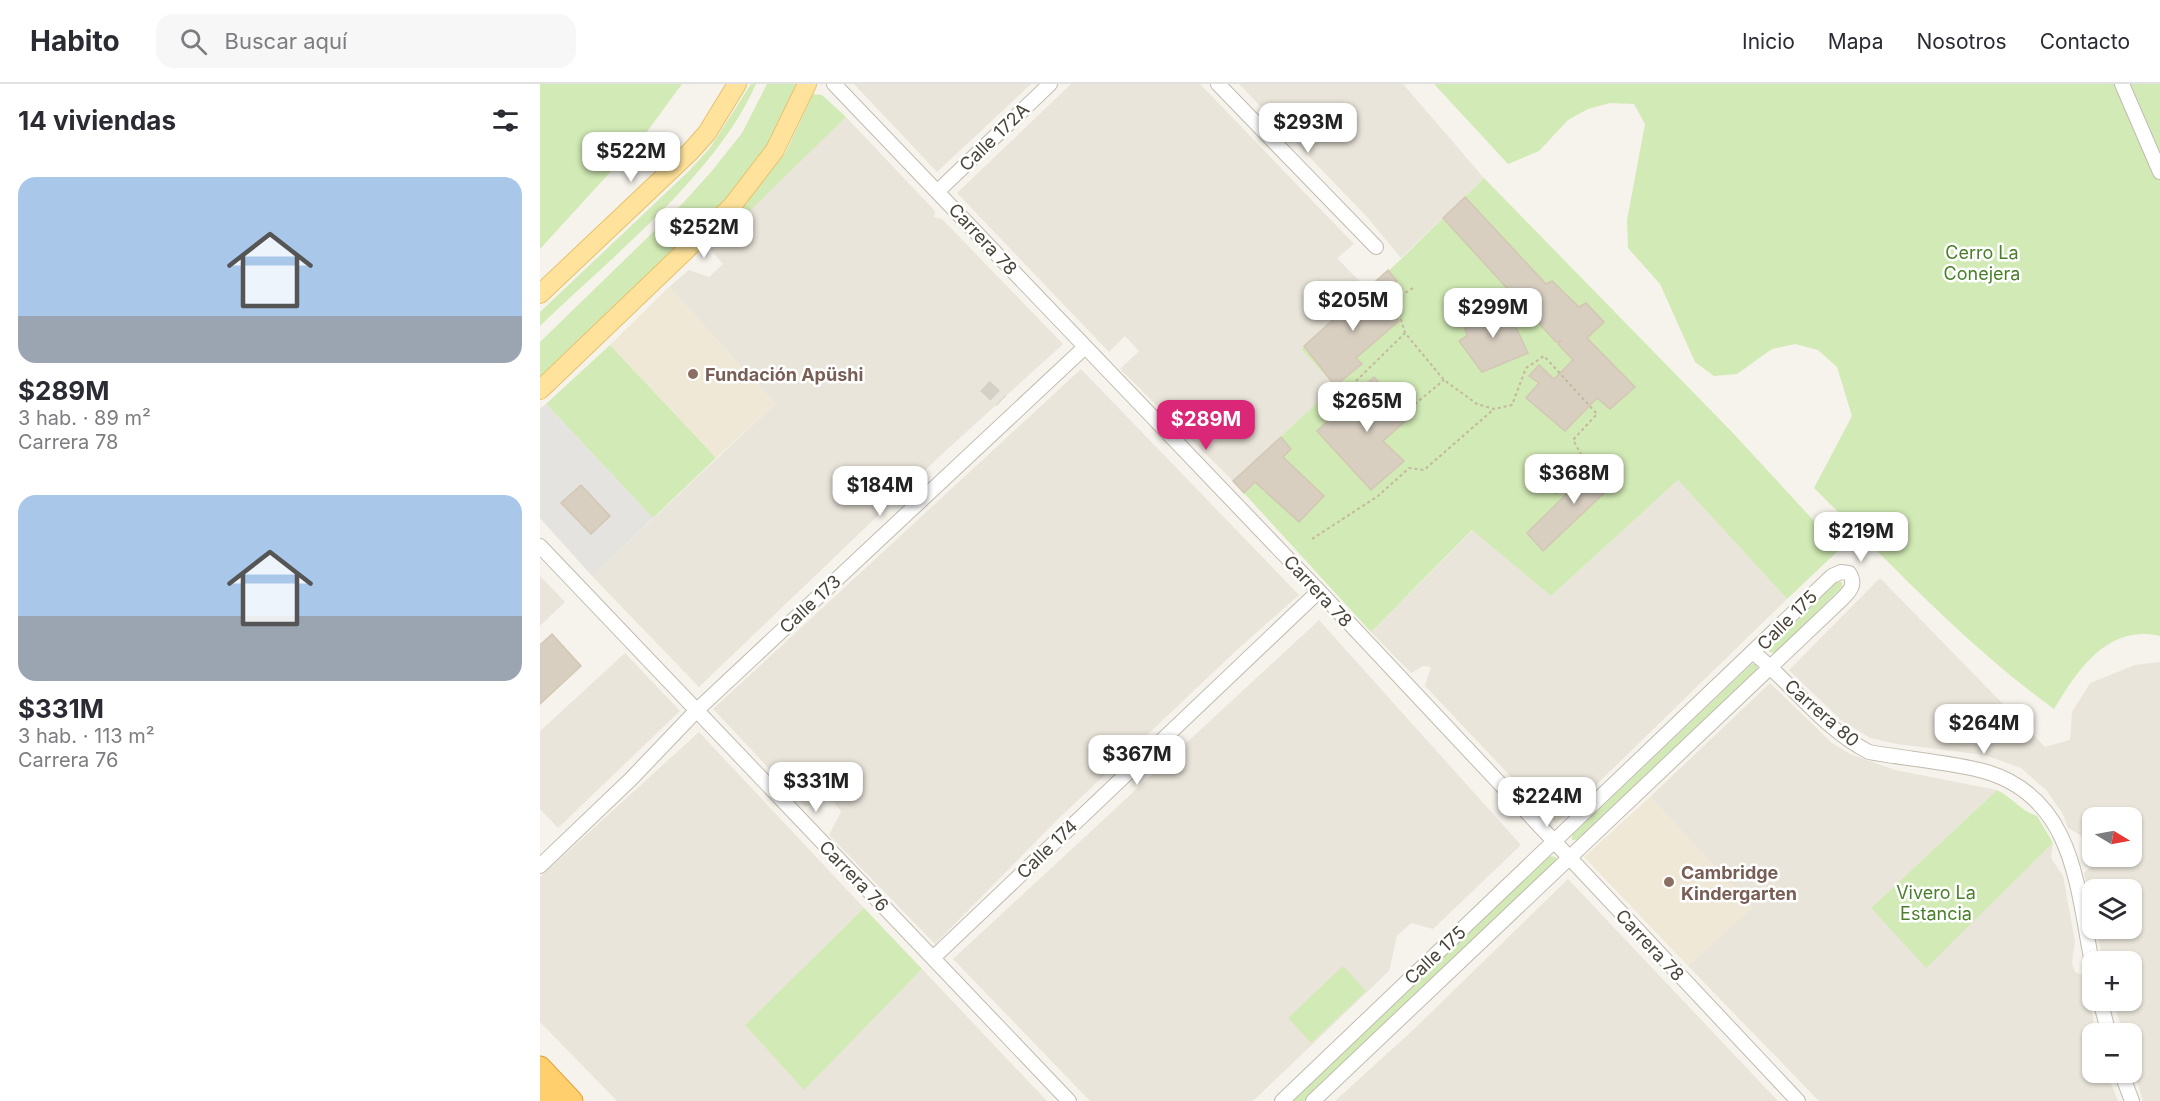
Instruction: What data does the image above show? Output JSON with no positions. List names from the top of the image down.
{
  "streets": {
    "street": [
      "Calle 172A",
      "Carrera 78",
      "Calle 173",
      "Calle 175",
      "Carrera 80",
      "Calle 174",
      "Carrera 76"
    ]
  },
  "crossings": [
    ["Calle 172A", "Carrera 78"],
    ["Carrera 78", "Calle 173"],
    ["Carrera 78", "Calle 175"],
    ["Carrera 78", "Calle 174"],
    ["Calle 173", "Carrera 76"],
    ["Calle 175", "Carrera 80"],
    ["Calle 174", "Carrera 76"]
  ],
  "parks": ["Cerro La Conejera", "Vivero La Estancia"],
  "places": ["Fundación Apüshi", "Cambridge Kindergarten"],
  "north": "right",
  "page": {
    "header": "Habito",
    "search": "Buscar aquí",
    "nav": [
      "Inicio",
      "Mapa",
      "Nosotros",
      "Contacto"
    ],
    "heading": "14 viviendas",
    "price": [
      "$293M",
      "$522M",
      "$252M",
      "$205M",
      "$299M",
      "$265M",
      "$289M",
      "$368M",
      "$184M",
      "$219M",
      "$264M",
      "$367M",
      "$331M",
      "$224M"
    ],
    "list": [
      {
        "name": "$289M",
        "note": "3 hab. · 89 m² · Carrera 78"
      },
      {
        "name": "$331M",
        "note": "3 hab. · 113 m² · Carrera 76"
      }
    ],
    "map_buttons": ["+", "−"]
  }
}
